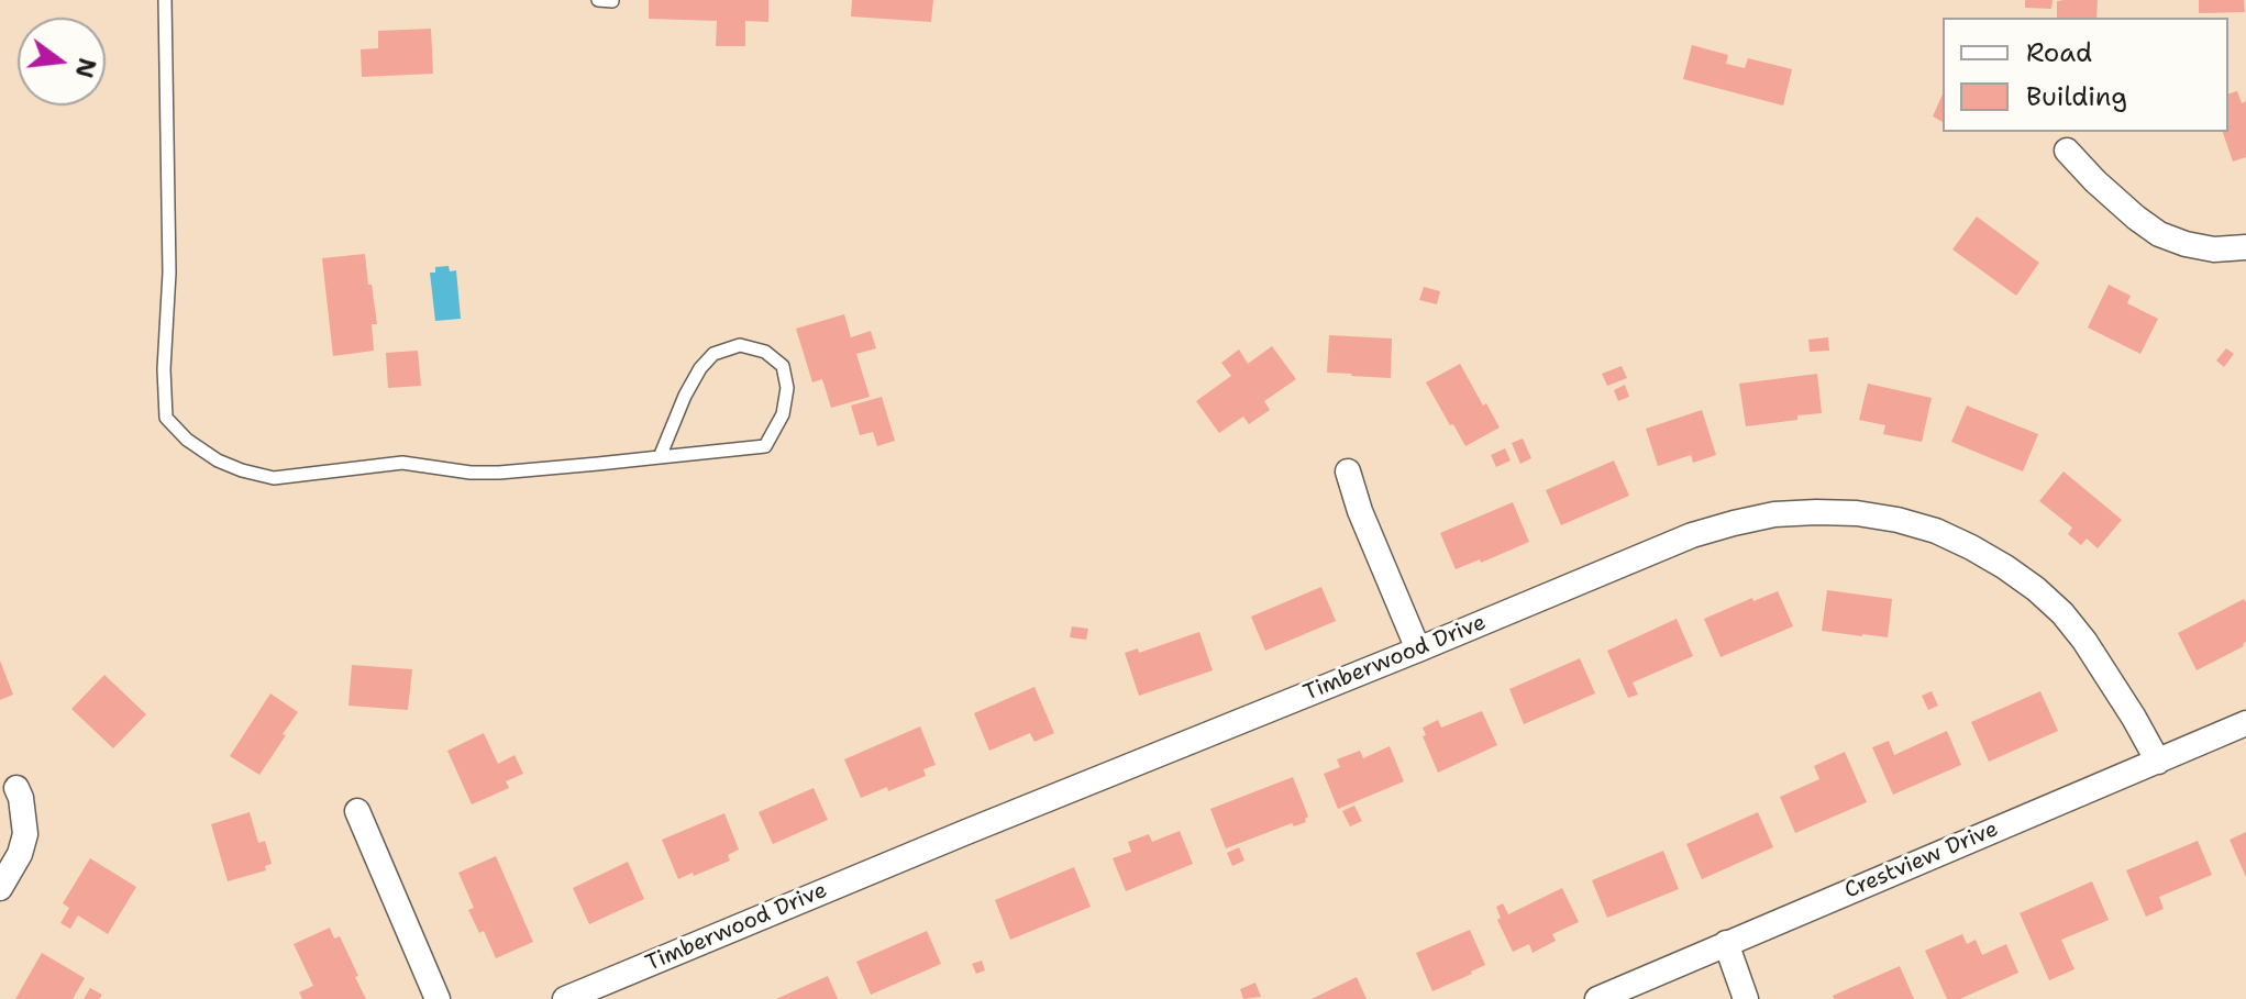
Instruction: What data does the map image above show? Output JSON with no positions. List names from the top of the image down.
{
  "streets": {
    "street": ["Timberwood Drive", "Crestview Drive"]
  },
  "crossings": [
    ["Timberwood Drive", "Crestview Drive"]
  ],
  "legend": ["Road", "Building"],
  "north": "right"
}
